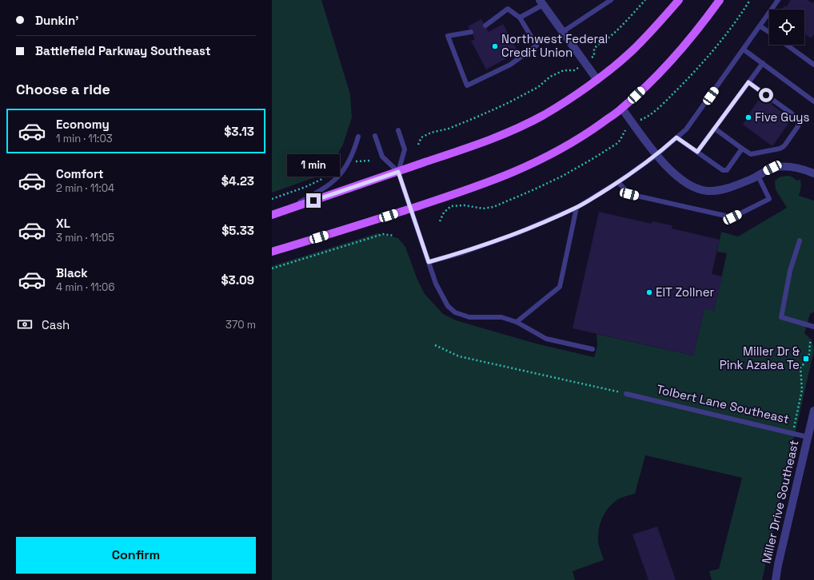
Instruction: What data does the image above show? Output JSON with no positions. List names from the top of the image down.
{
  "streets": {
    "street": ["Miller Drive Southeast"],
    "lane": ["Tolbert Lane Southeast"]
  },
  "crossings": [
    ["Tolbert Lane Southeast", "Miller Drive Southeast"]
  ],
  "places": {
    "other": ["Northwest Federal Credit Union", "Five Guys", "EIT Zollner"],
    "transit": ["Miller Dr & Pink Azalea Te"]
  },
  "page": {
    "banner": ["Dunkin'", "Battlefield Parkway Southeast"],
    "heading": "Choose a ride",
    "list": [
      {
        "name": "Economy",
        "note": "1 min · 11:03",
        "value": "$3.13"
      },
      {
        "name": "Comfort",
        "note": "2 min · 11:04",
        "value": "$4.23"
      },
      {
        "name": "XL",
        "note": "3 min · 11:05",
        "value": "$5.33"
      },
      {
        "name": "Black",
        "note": "4 min · 11:06",
        "value": "$3.09"
      }
    ],
    "bubble": "1 min",
    "pay": ["Cash", "370 m"],
    "buttons": "Confirm"
  }
}
